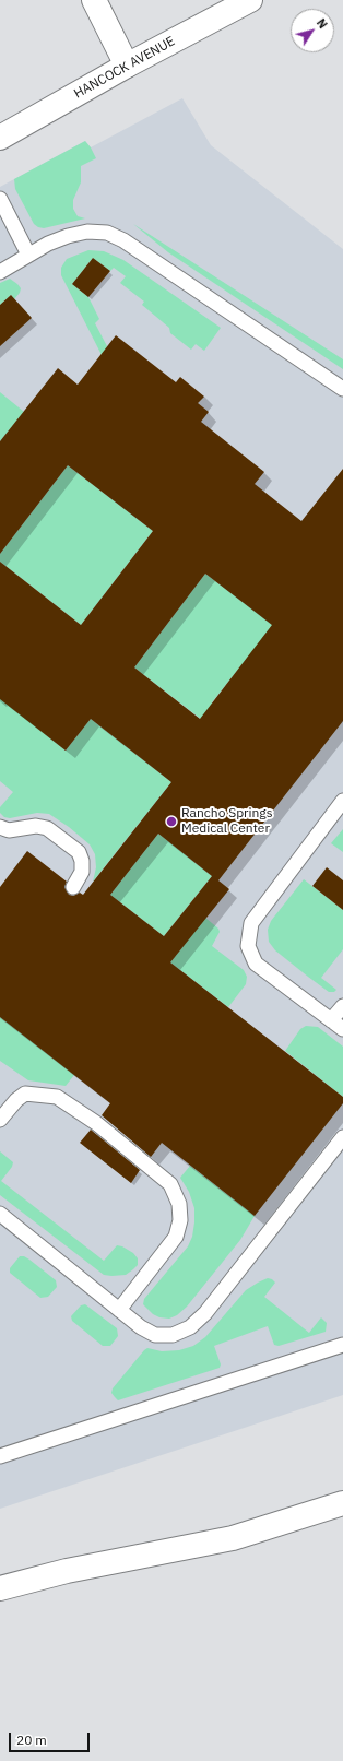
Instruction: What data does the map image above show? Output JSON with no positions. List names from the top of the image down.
{
  "streets": {
    "main road": ["HANCOCK AVENUE"]
  },
  "places": ["Rancho Springs Medical Center"],
  "scale_bar": "20 m",
  "north": "top right"
}
